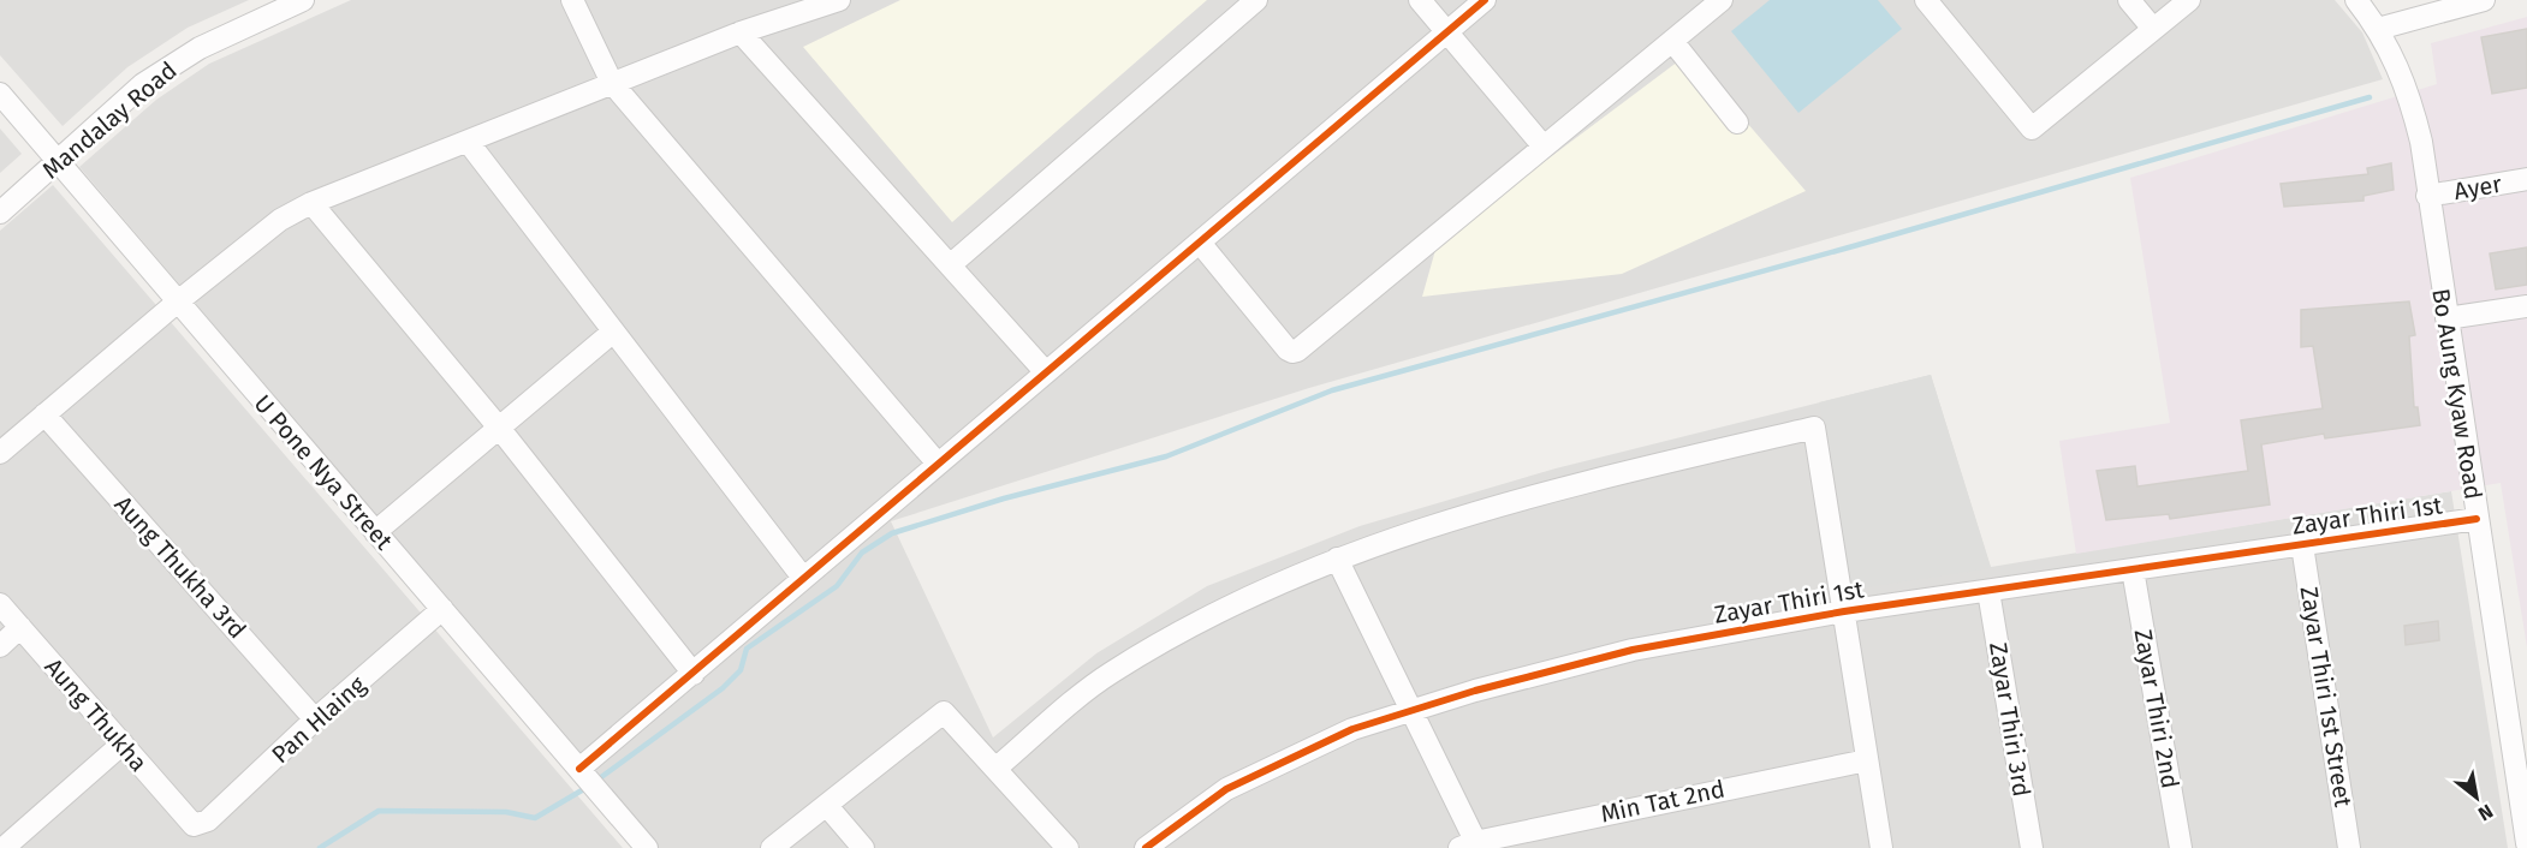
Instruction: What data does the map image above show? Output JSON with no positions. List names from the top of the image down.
{
  "streets": {
    "street": [
      "Mandalay Road",
      "Ayer",
      "Bo Aung Kyaw Road",
      "U Pone Nya Street",
      "Zayar Thiri 1st",
      "Aung Thukha 3rd",
      "Zayar Thiri 1st Street",
      "Zayar Thiri 2nd",
      "Aung Thukha",
      "Pan Hlaing",
      "Zayar Thiri 3rd",
      "Min Tat 2nd"
    ]
  },
  "crossings": [
    ["Mandalay Road", "U Pone Nya Street"],
    ["Ayer", "Bo Aung Kyaw Road"],
    ["Bo Aung Kyaw Road", "Zayar Thiri 1st"],
    ["U Pone Nya Street", "Pan Hlaing"],
    ["Zayar Thiri 1st", "Zayar Thiri 1st Street"],
    ["Zayar Thiri 1st", "Zayar Thiri 2nd"],
    ["Zayar Thiri 1st", "Zayar Thiri 3rd"],
    ["Aung Thukha 3rd", "Aung Thukha"],
    ["Aung Thukha 3rd", "Pan Hlaing"],
    ["Aung Thukha", "Pan Hlaing"]
  ],
  "north": "bottom right"
}
